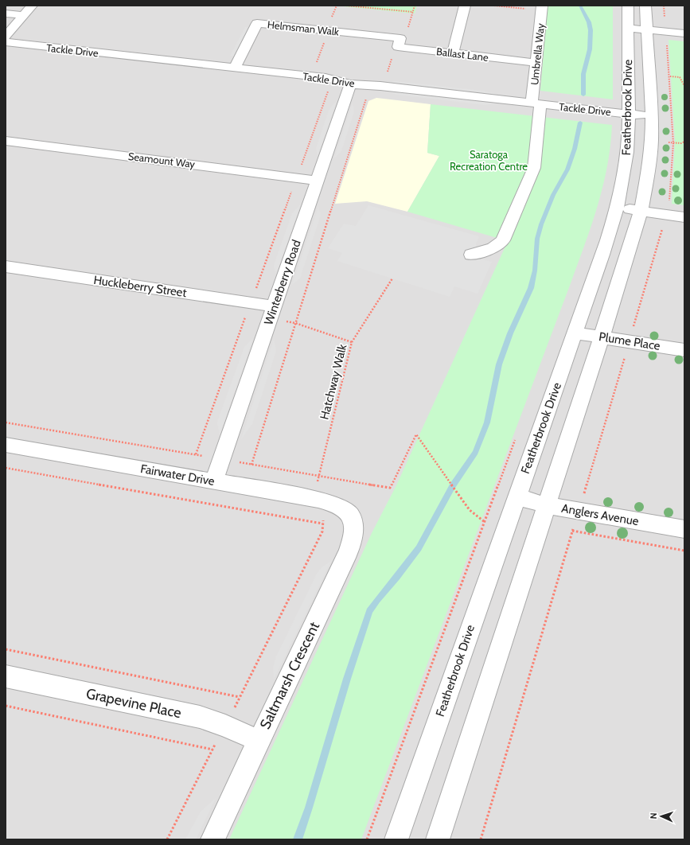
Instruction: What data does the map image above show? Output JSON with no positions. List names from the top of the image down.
{
  "streets": {
    "street": [
      "Helmsman Walk",
      "Tackle Drive",
      "Ballast Lane",
      "Umbrella Way",
      "Featherbrook Drive",
      "Seamount Way",
      "Winterberry Road",
      "Huckleberry Street",
      "Plume Place",
      "Fairwater Drive",
      "Anglers Avenue",
      "Saltmarsh Crescent",
      "Grapevine Place"
    ],
    "path": ["Hatchway Walk"]
  },
  "crossings": [
    ["Helmsman Walk", "Tackle Drive"],
    ["Helmsman Walk", "Ballast Lane"],
    ["Tackle Drive", "Umbrella Way"],
    ["Tackle Drive", "Featherbrook Drive"],
    ["Tackle Drive", "Winterberry Road"],
    ["Ballast Lane", "Umbrella Way"],
    ["Featherbrook Drive", "Plume Place"],
    ["Featherbrook Drive", "Anglers Avenue"],
    ["Seamount Way", "Winterberry Road"],
    ["Winterberry Road", "Huckleberry Street"],
    ["Winterberry Road", "Fairwater Drive"],
    ["Hatchway Walk", "Fairwater Drive"],
    ["Fairwater Drive", "Saltmarsh Crescent"],
    ["Saltmarsh Crescent", "Grapevine Place"]
  ],
  "parks": ["Saratoga Recreation Centre"],
  "north": "left"
}
